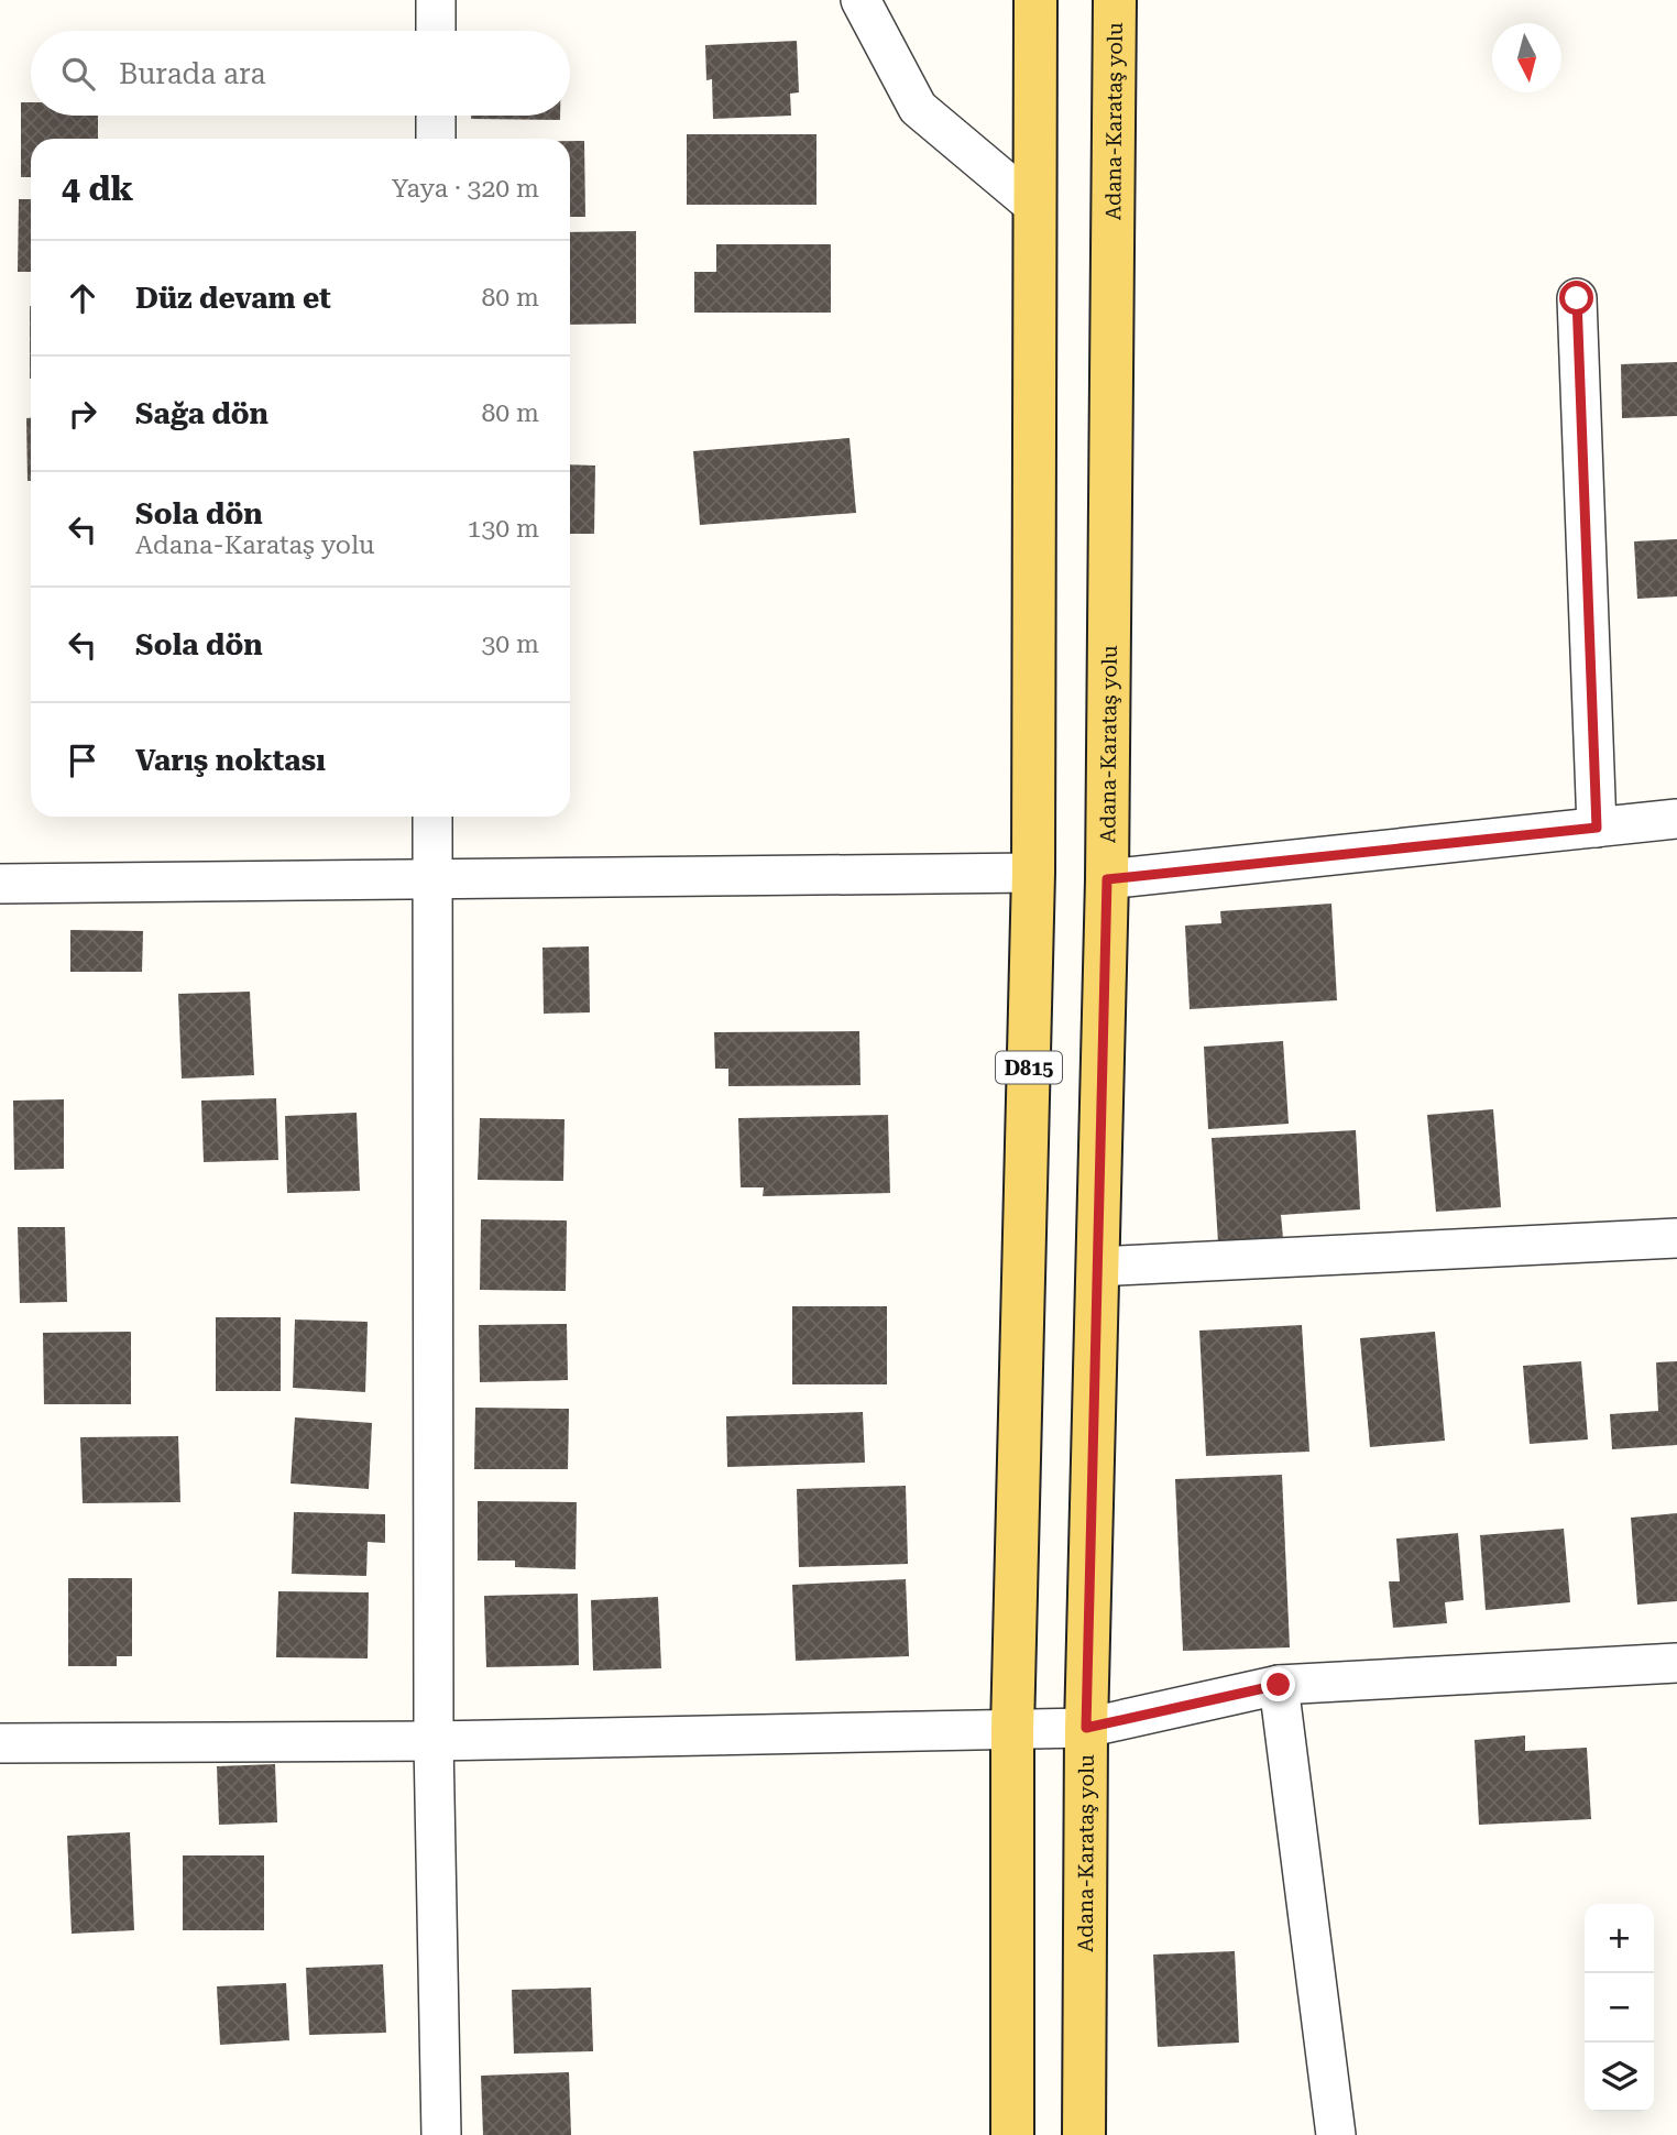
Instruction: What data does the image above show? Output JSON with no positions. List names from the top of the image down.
{
  "streets": {
    "main road": ["Adana-Karataş yolu", "D815"]
  },
  "north": "bottom",
  "page": {
    "search": "Burada ara",
    "heading": ["4 dk", "Yaya · 320 m"],
    "list": [
      ["Düz devam et", "80 m"],
      ["Sağa dön", "80 m"],
      ["Sola dön", "Adana-Karataş yolu", "130 m"],
      ["Sola dön", "30 m"],
      "Varış noktası"
    ],
    "map_buttons": ["+", "−"]
  }
}
